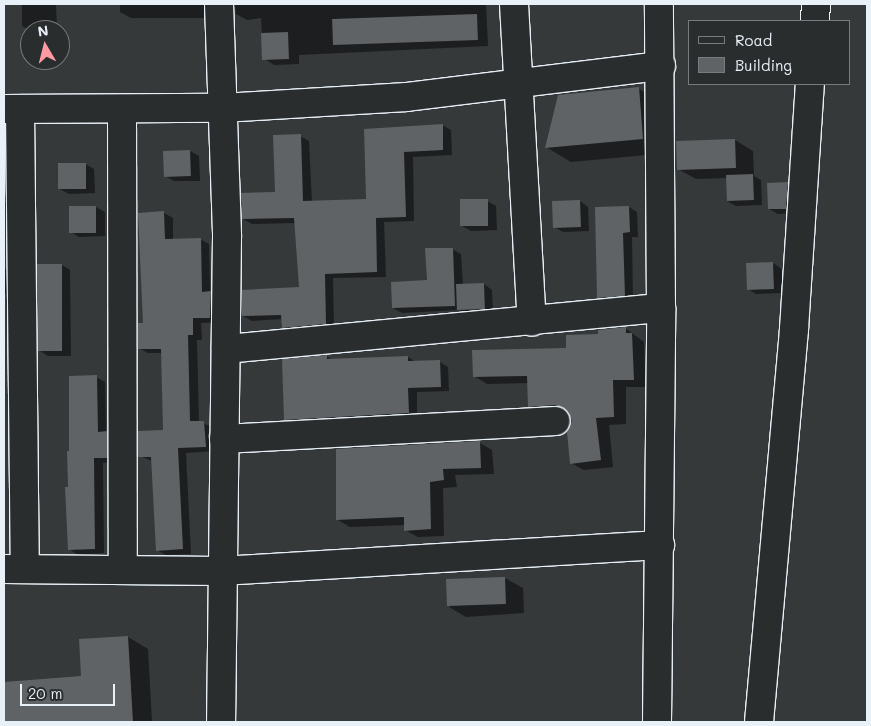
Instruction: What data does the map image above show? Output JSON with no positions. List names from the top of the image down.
{
  "legend": ["Road", "Building"],
  "scale_bar": "20 m",
  "north": "top"
}
